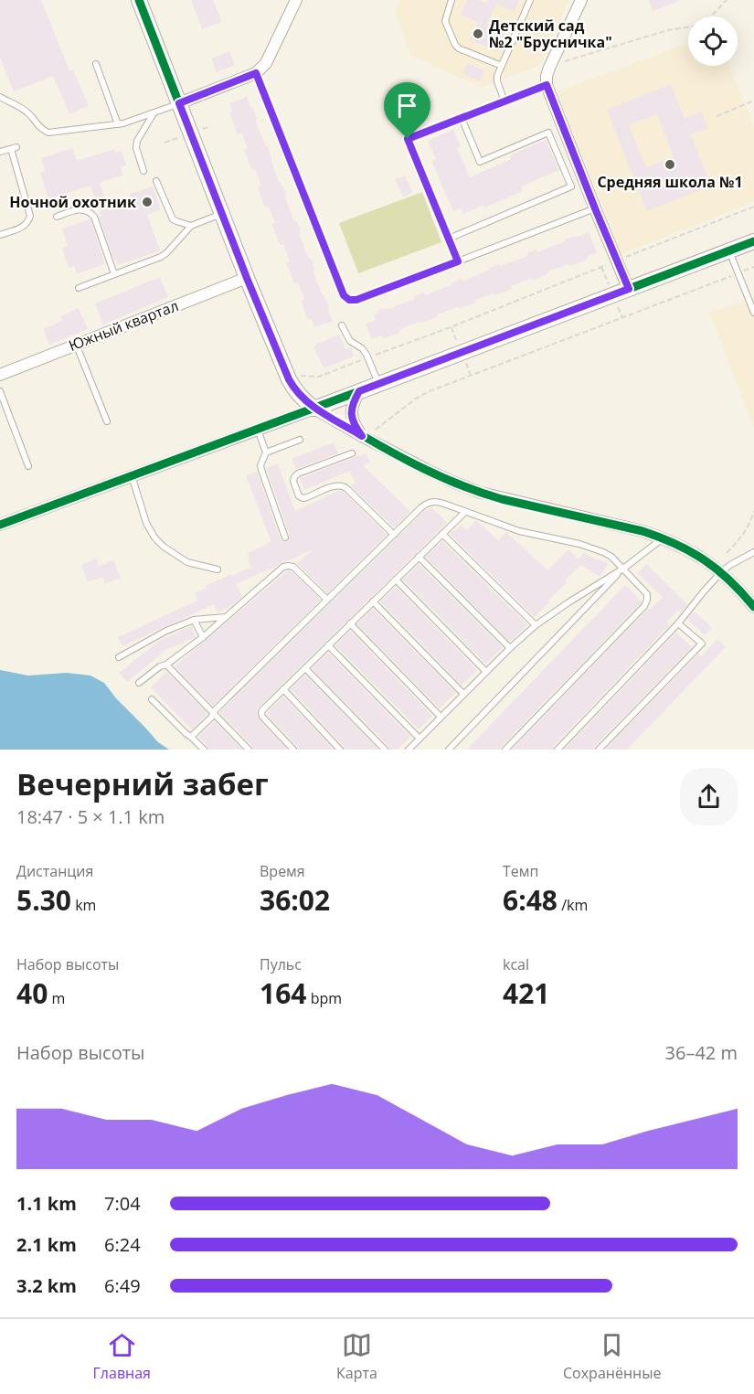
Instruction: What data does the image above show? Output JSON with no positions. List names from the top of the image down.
{
  "streets": {
    "street": ["Южный квартал"]
  },
  "places": ["Детский сад №2 \"Брусничка\"", "Средняя школа №1", "Ночной охотник"],
  "page": {
    "heading": ["Вечерний забег", "18:47 · 5 × 1.1 km"],
    "stats": [
      ["Дистанция", "5.30 km"],
      ["Время", "36:02"],
      ["Темп", "6:48 /km"],
      ["Набор высоты", "40 m"],
      ["Пульс", "164 bpm"],
      ["kcal", "421"]
    ],
    "chart": ["Набор высоты", "36–42 m"],
    "list": [
      {
        "name": "1.1 km",
        "note": "7:04"
      },
      {
        "name": "2.1 km",
        "note": "6:24"
      },
      {
        "name": "3.2 km",
        "note": "6:49"
      }
    ],
    "tabs": ["Главная", "Карта", "Сохранённые"]
  }
}
